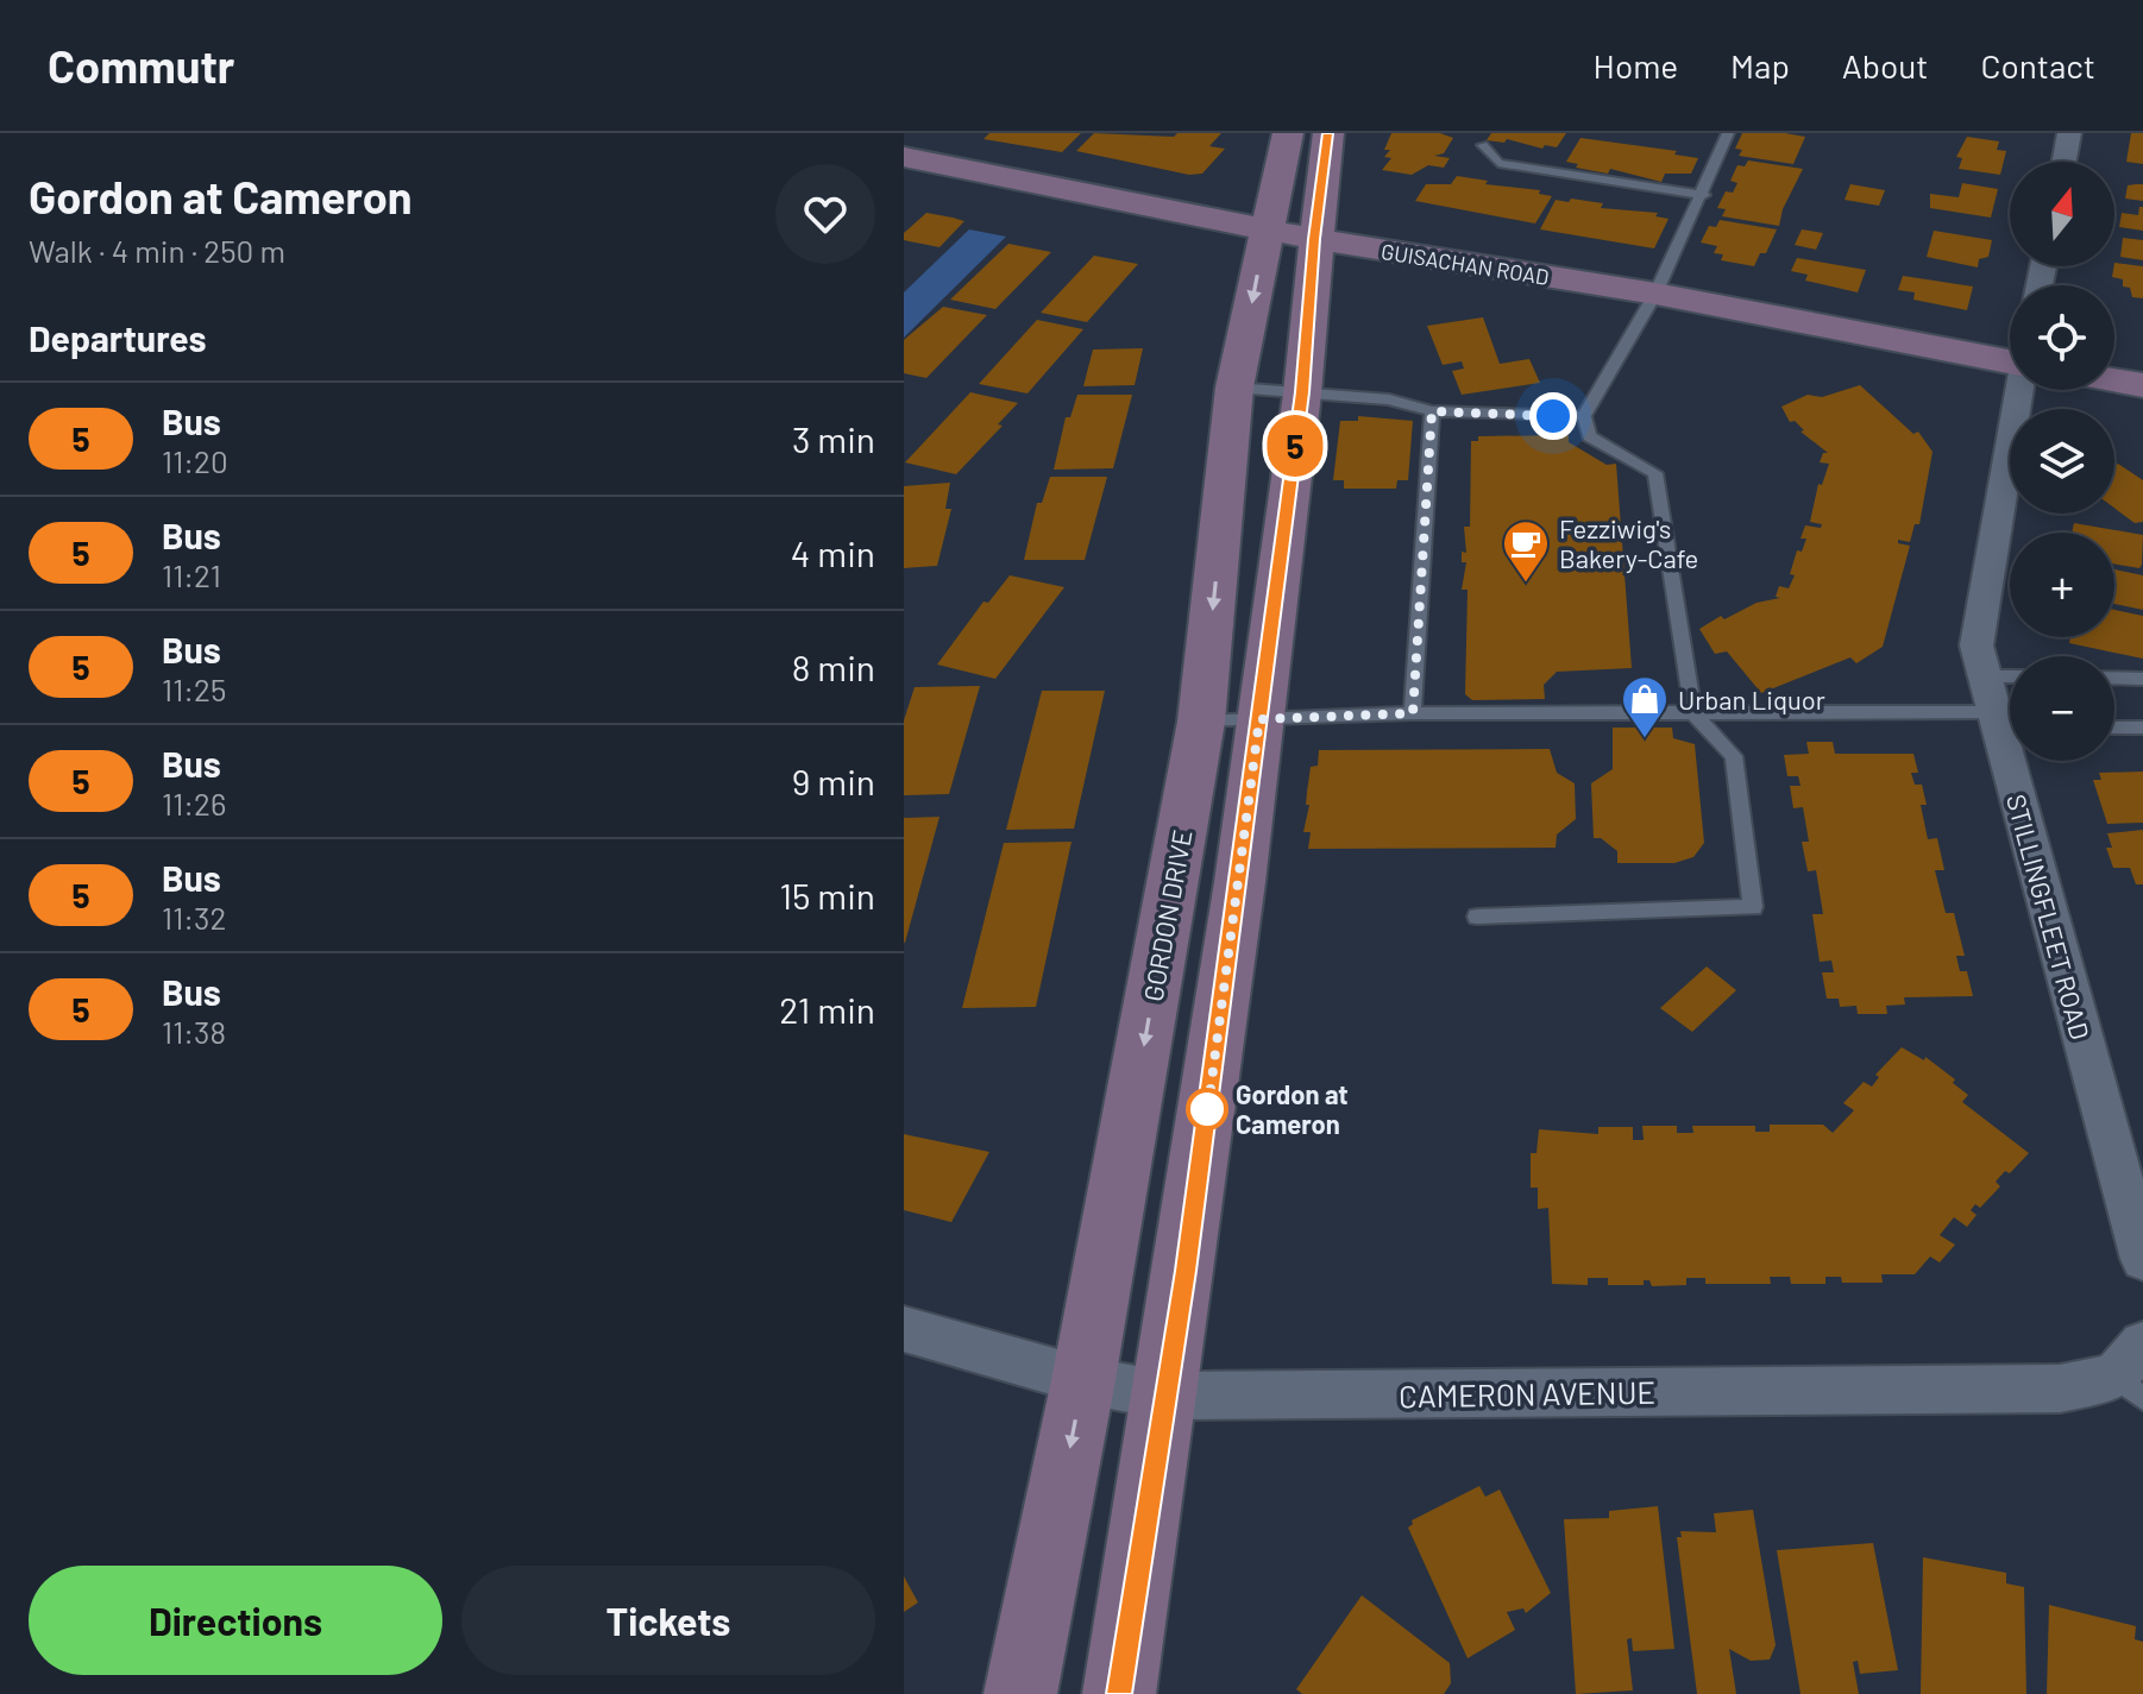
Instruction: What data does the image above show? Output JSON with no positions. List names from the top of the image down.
{
  "streets": {
    "main road": ["GUISACHAN ROAD", "GORDON DRIVE"],
    "street": ["STILLINGFLEET ROAD", "CAMERON AVENUE"]
  },
  "crossings": [
    ["GUISACHAN ROAD", "GORDON DRIVE"],
    ["GORDON DRIVE", "CAMERON AVENUE"]
  ],
  "places": {
    "cafe": ["Fezziwig's Bakery-Cafe"],
    "shop": ["Urban Liquor"],
    "other": ["Gordon at Cameron"]
  },
  "lines": ["bus line 5"],
  "north": "top",
  "page": {
    "header": "Commutr",
    "nav": [
      "Home",
      "Map",
      "About",
      "Contact"
    ],
    "heading": [
      ["Gordon at Cameron", "Walk · 4 min · 250 m"],
      "Departures"
    ],
    "on_map": "5",
    "map_buttons": ["+", "−"],
    "list": [
      {
        "mark": "5",
        "name": "Bus",
        "note": "11:20",
        "value": "3 min"
      },
      {
        "mark": "5",
        "name": "Bus",
        "note": "11:21",
        "value": "4 min"
      },
      {
        "mark": "5",
        "name": "Bus",
        "note": "11:25",
        "value": "8 min"
      },
      {
        "mark": "5",
        "name": "Bus",
        "note": "11:26",
        "value": "9 min"
      },
      {
        "mark": "5",
        "name": "Bus",
        "note": "11:32",
        "value": "15 min"
      },
      {
        "mark": "5",
        "name": "Bus",
        "note": "11:38",
        "value": "21 min"
      }
    ],
    "buttons": ["Directions", "Tickets"]
  }
}
